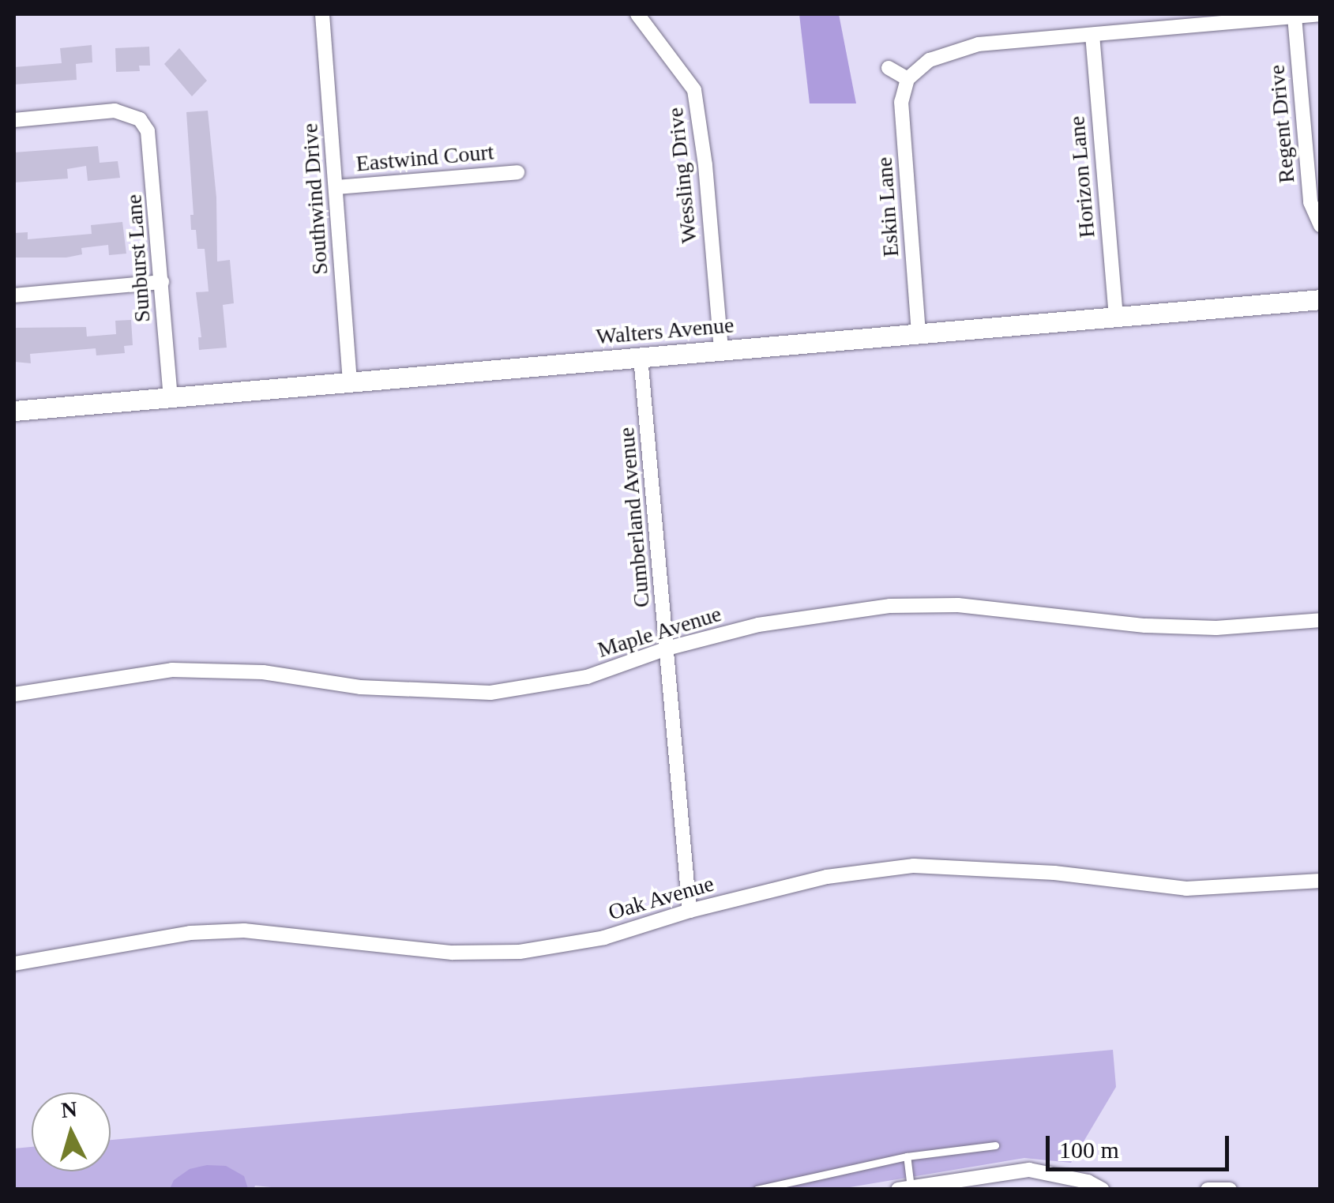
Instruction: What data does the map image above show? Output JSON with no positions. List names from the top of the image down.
{
  "streets": {
    "main road": ["Walters Avenue"],
    "street": [
      "Regent Drive",
      "Eastwind Court",
      "Wessling Drive",
      "Horizon Lane",
      "Southwind Drive",
      "Eskin Lane",
      "Sunburst Lane",
      "Cumberland Avenue",
      "Maple Avenue",
      "Oak Avenue"
    ]
  },
  "crossings": [
    ["Eastwind Court", "Southwind Drive"],
    ["Wessling Drive", "Walters Avenue"],
    ["Horizon Lane", "Walters Avenue"],
    ["Southwind Drive", "Walters Avenue"],
    ["Eskin Lane", "Walters Avenue"],
    ["Sunburst Lane", "Walters Avenue"],
    ["Walters Avenue", "Cumberland Avenue"],
    ["Cumberland Avenue", "Maple Avenue"],
    ["Cumberland Avenue", "Oak Avenue"]
  ],
  "scale_bar": "100 m",
  "north": "top"
}
